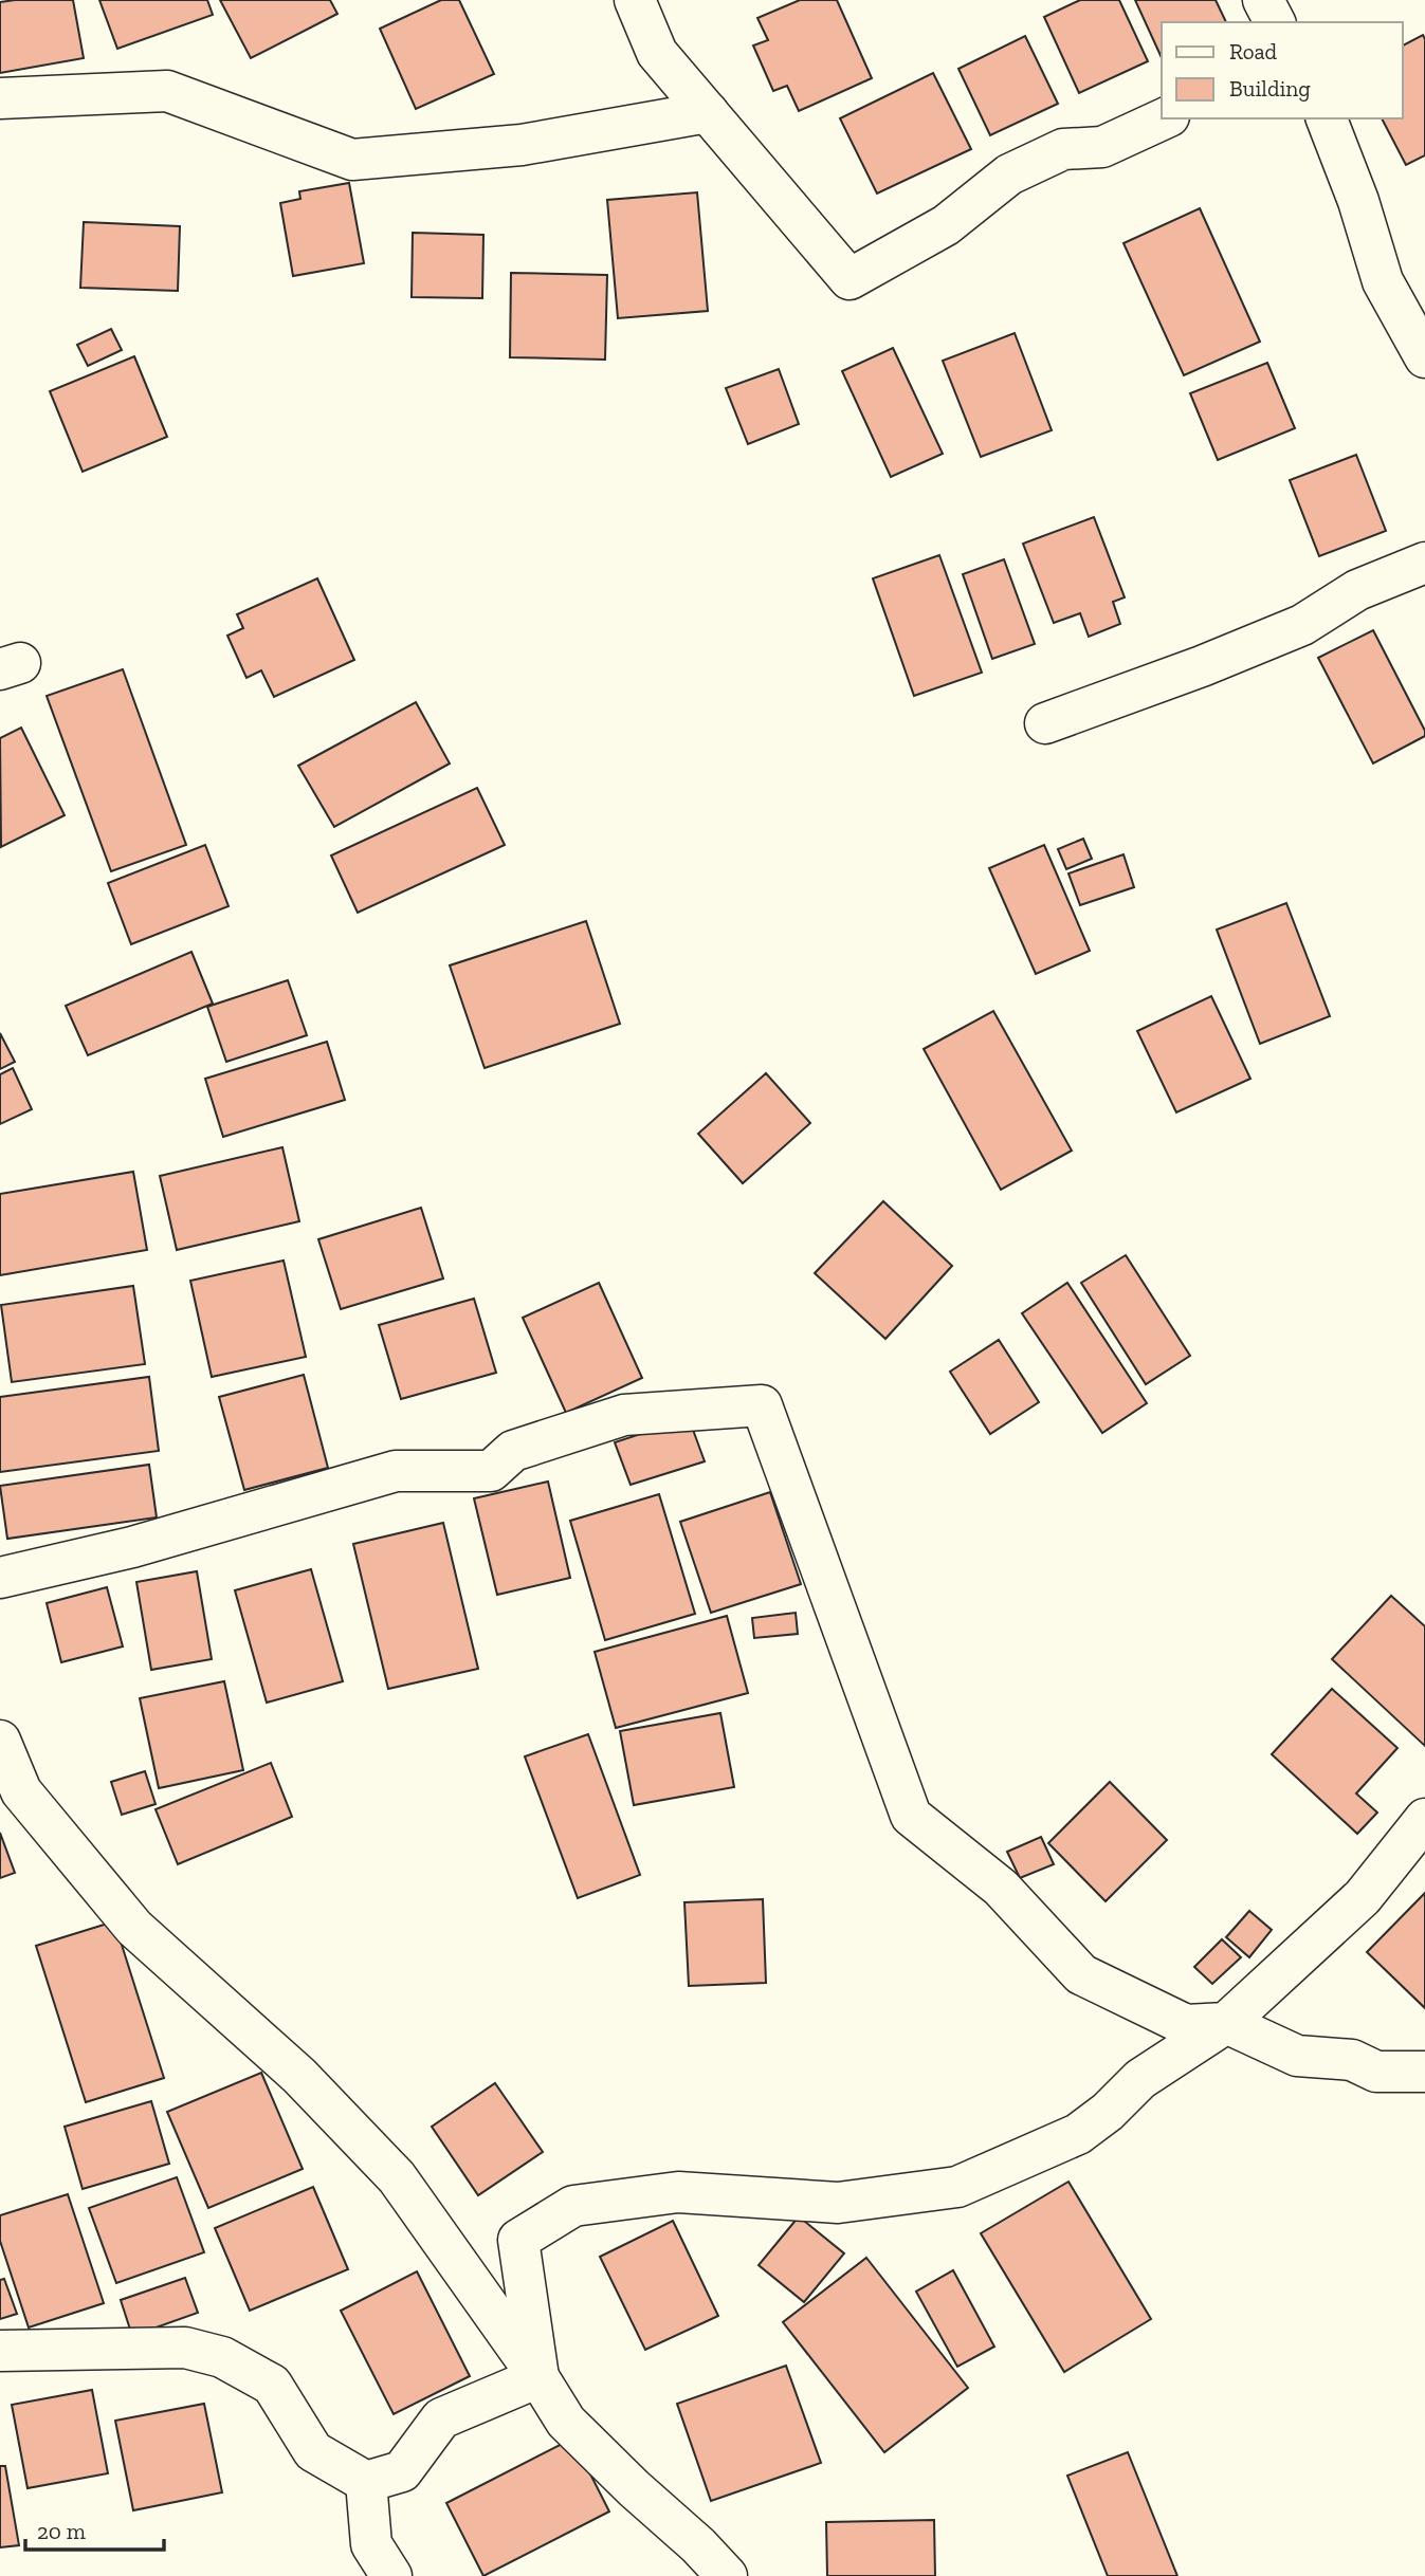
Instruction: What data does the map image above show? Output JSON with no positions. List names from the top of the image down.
{
  "legend": ["Road", "Building"],
  "scale_bar": "20 m"
}
